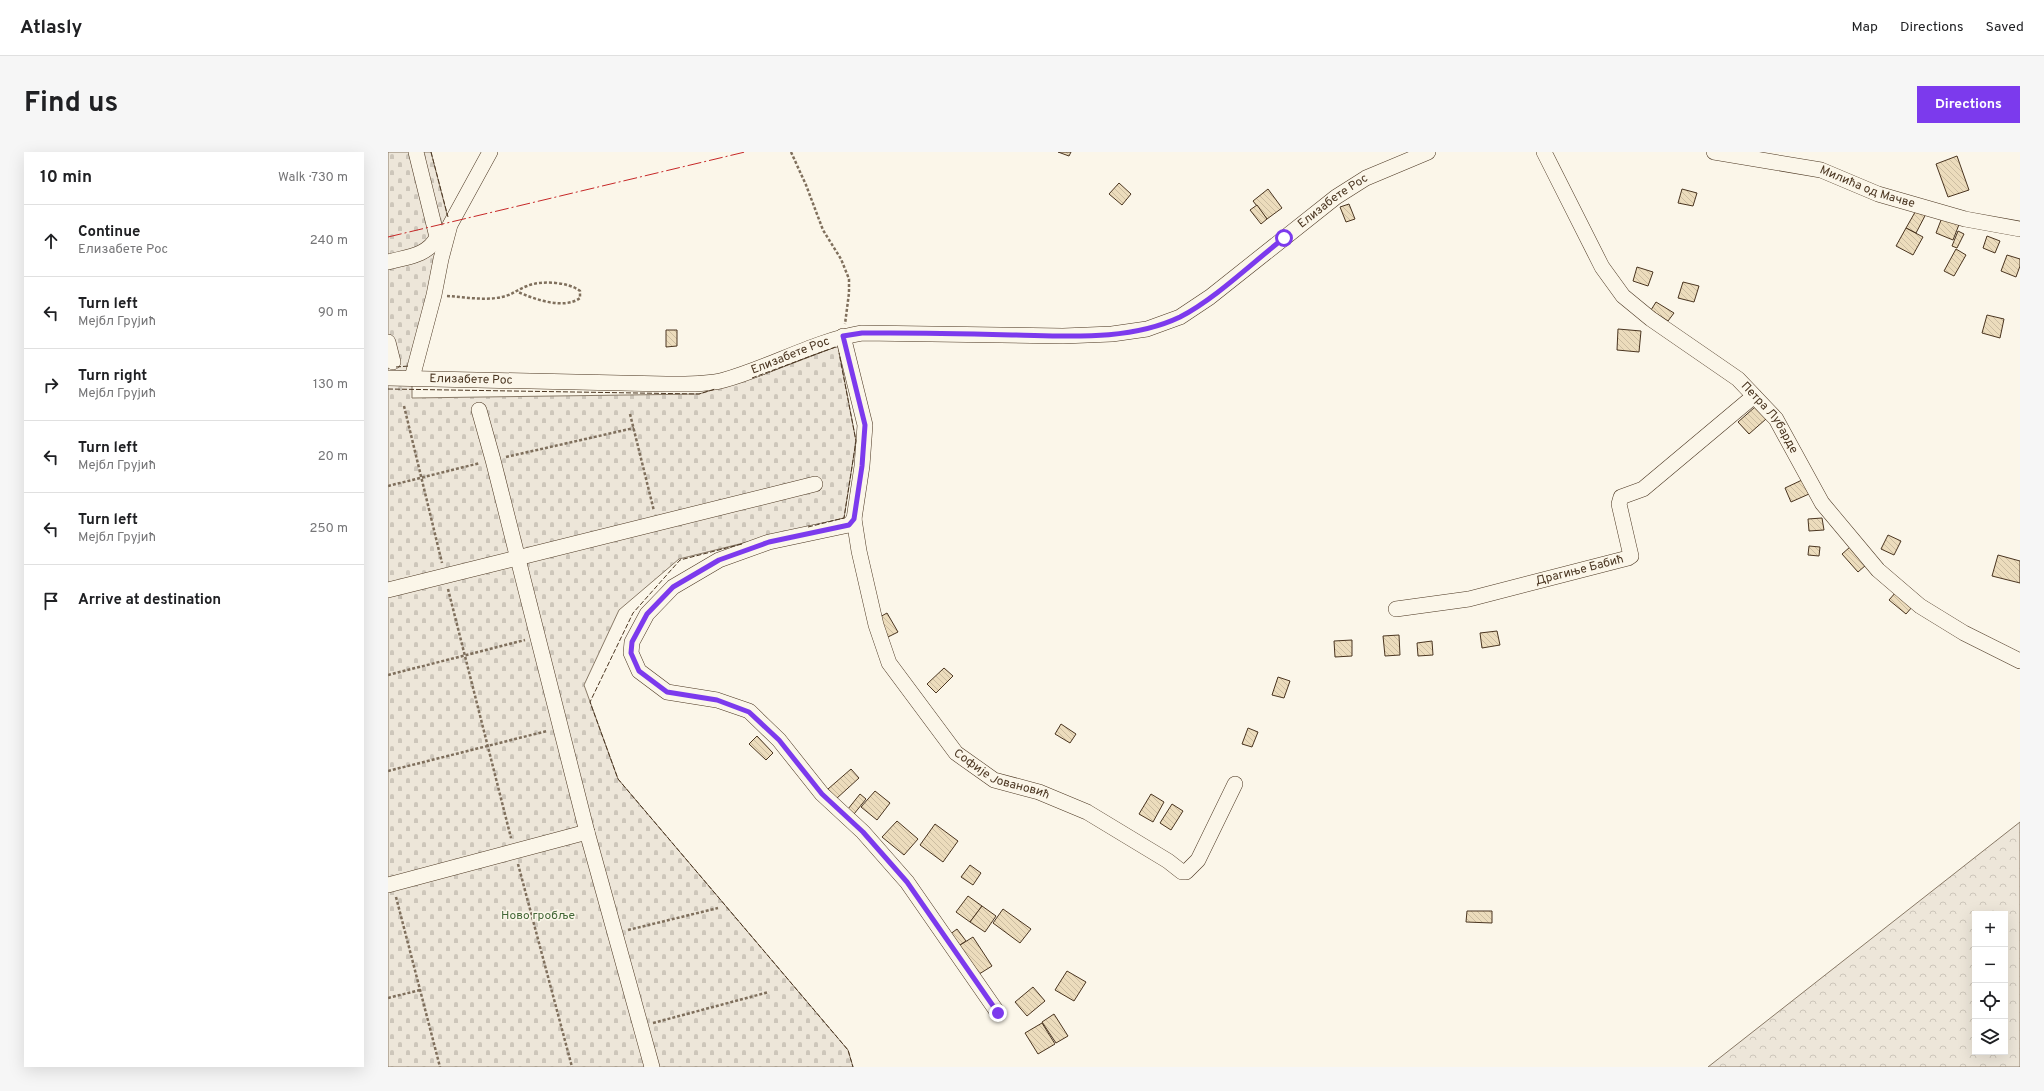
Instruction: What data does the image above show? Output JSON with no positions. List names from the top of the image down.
{
  "streets": {
    "street": [
      "Милића од Мачве",
      "Елизабете Рос",
      "Петра Лубарде",
      "Драгиње Бабић",
      "Софије Јовановић"
    ]
  },
  "crossings": [
    ["Петра Лубарде", "Драгиње Бабић"]
  ],
  "parks": ["Ново гробље"],
  "page": {
    "header": "Atlasly",
    "nav": ["Map", "Directions", "Saved"],
    "title": "Find us",
    "buttons": "Directions",
    "heading": ["10 min", "Walk · 730 m"],
    "list": [
      ["Continue", "Елизабете Рос", "240 m"],
      ["Turn left", "Мејбл Грујић", "90 m"],
      ["Turn right", "Мејбл Грујић", "130 m"],
      ["Turn left", "Мејбл Грујић", "20 m"],
      ["Turn left", "Мејбл Грујић", "250 m"],
      "Arrive at destination"
    ],
    "map_buttons": ["+", "−"]
  }
}
